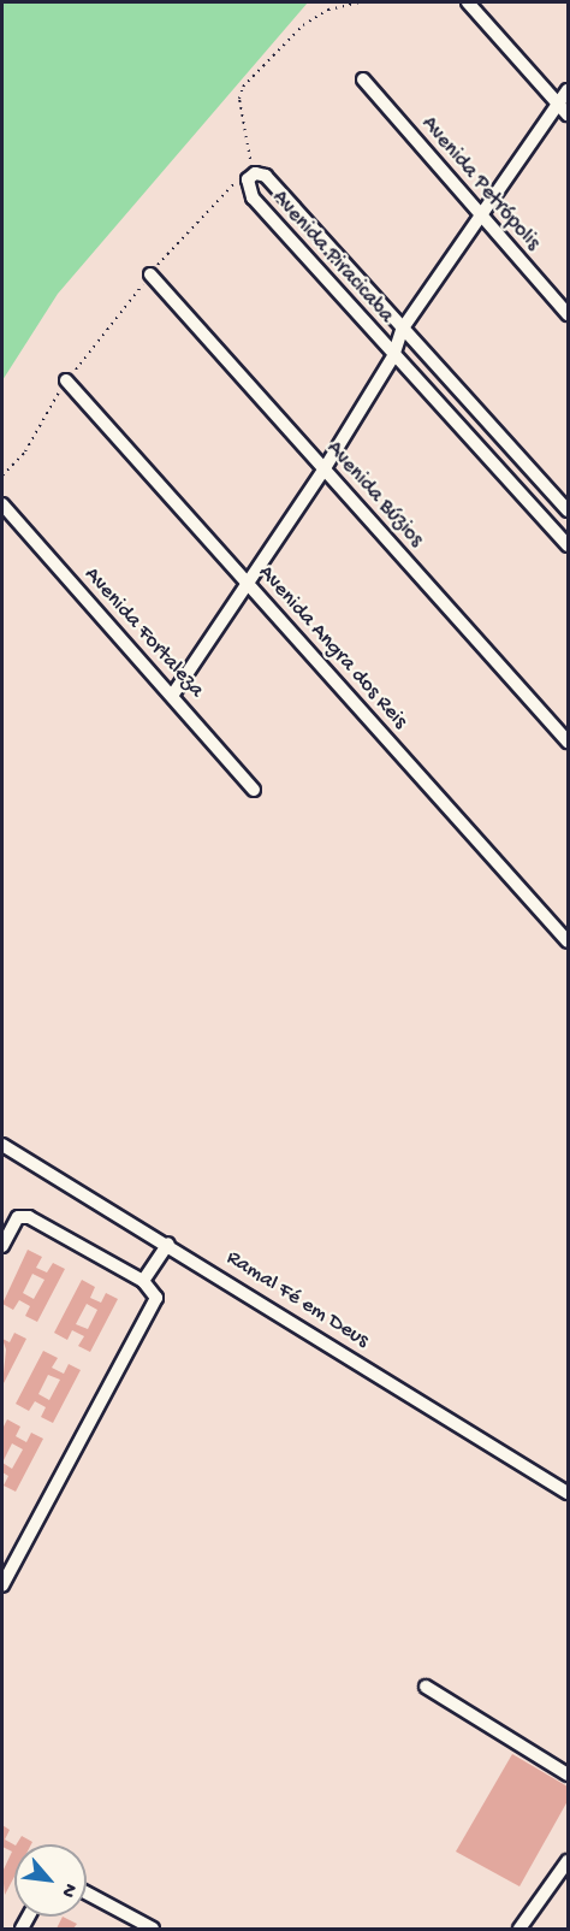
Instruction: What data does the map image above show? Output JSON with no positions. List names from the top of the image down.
{
  "streets": {
    "street": [
      "Avenida Petrópolis",
      "Avenida Piracicaba",
      "Avenida Búzios",
      "Avenida Fortaleza",
      "Avenida Angra dos Reis",
      "Ramal Fé em Deus"
    ]
  },
  "north": "bottom right"
}
